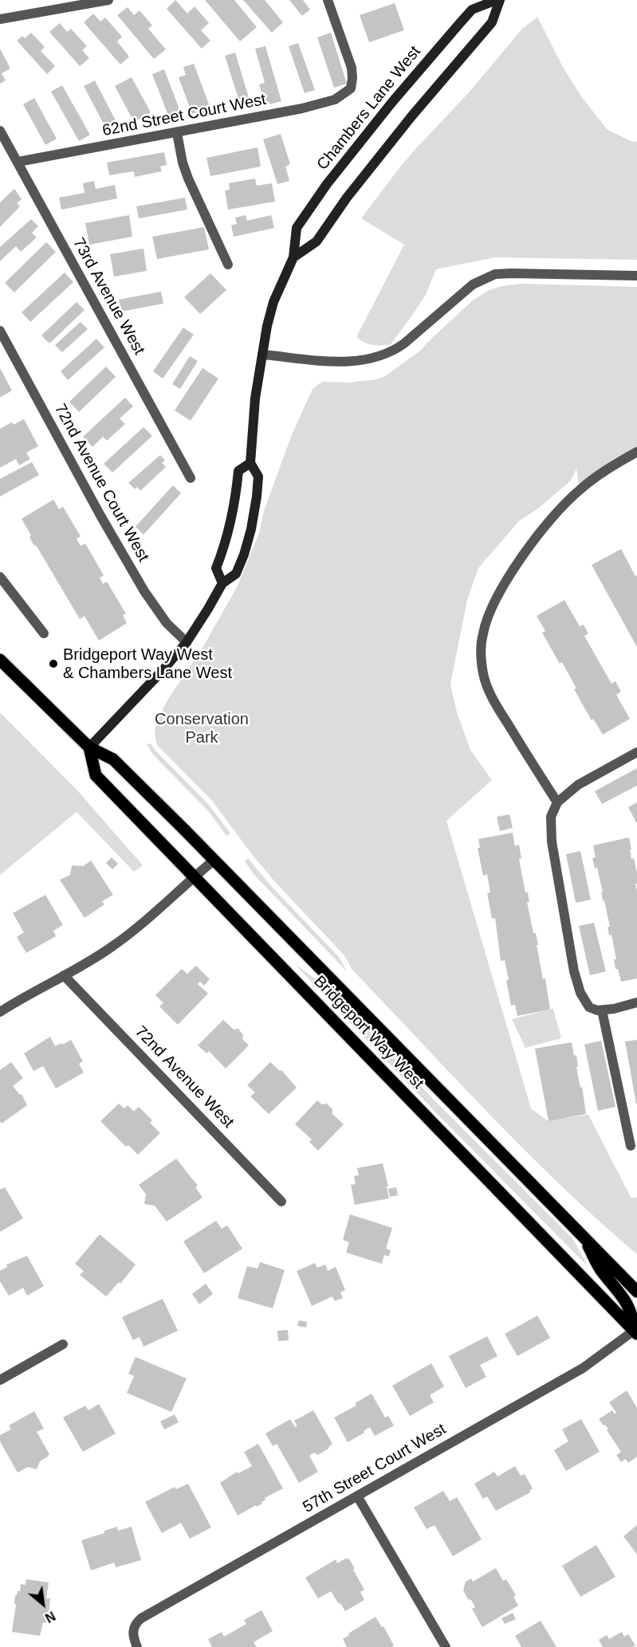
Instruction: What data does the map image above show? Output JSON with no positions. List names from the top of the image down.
{
  "streets": {
    "main road": ["Bridgeport Way West"],
    "street": [
      "Chambers Lane West",
      "62nd Street Court West",
      "73rd Avenue West",
      "72nd Avenue Court West",
      "72nd Avenue West",
      "57th Street Court West"
    ]
  },
  "crossings": [
    ["Chambers Lane West", "72nd Avenue Court West"],
    ["Chambers Lane West", "Bridgeport Way West"],
    ["62nd Street Court West", "73rd Avenue West"],
    ["Bridgeport Way West", "57th Street Court West"]
  ],
  "parks": ["Conservation Park"],
  "places": ["Bridgeport Way West & Chambers Lane West"],
  "north": "bottom right"
}
